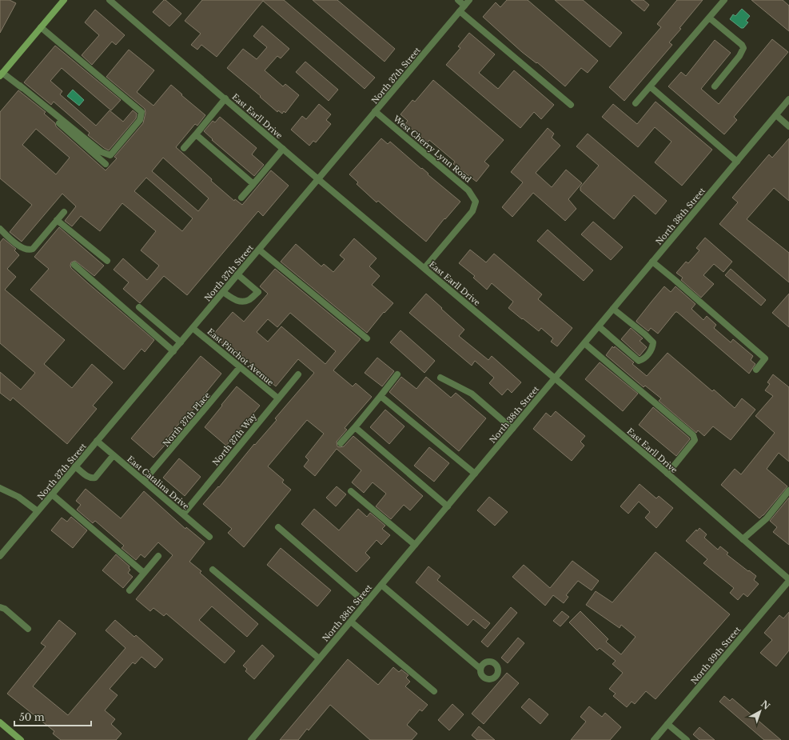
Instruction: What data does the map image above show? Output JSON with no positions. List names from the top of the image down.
{
  "streets": {
    "street": [
      "North 37th Street",
      "East Earll Drive",
      "West Cherry Lynn Road",
      "North 38th Street",
      "East Pinchot Avenue",
      "North 37th Place",
      "North 37th Way",
      "East Catalina Drive",
      "North 39th Street"
    ]
  },
  "crossings": [
    ["North 37th Street", "East Earll Drive"],
    ["North 37th Street", "West Cherry Lynn Road"],
    ["North 37th Street", "East Pinchot Avenue"],
    ["North 37th Street", "East Catalina Drive"],
    ["East Earll Drive", "West Cherry Lynn Road"],
    ["East Earll Drive", "North 38th Street"],
    ["East Earll Drive", "North 39th Street"],
    ["East Pinchot Avenue", "North 37th Place"],
    ["East Pinchot Avenue", "North 37th Way"],
    ["North 37th Place", "East Catalina Drive"],
    ["North 37th Way", "East Catalina Drive"]
  ],
  "scale_bar": "50 m",
  "north": "top right"
}
